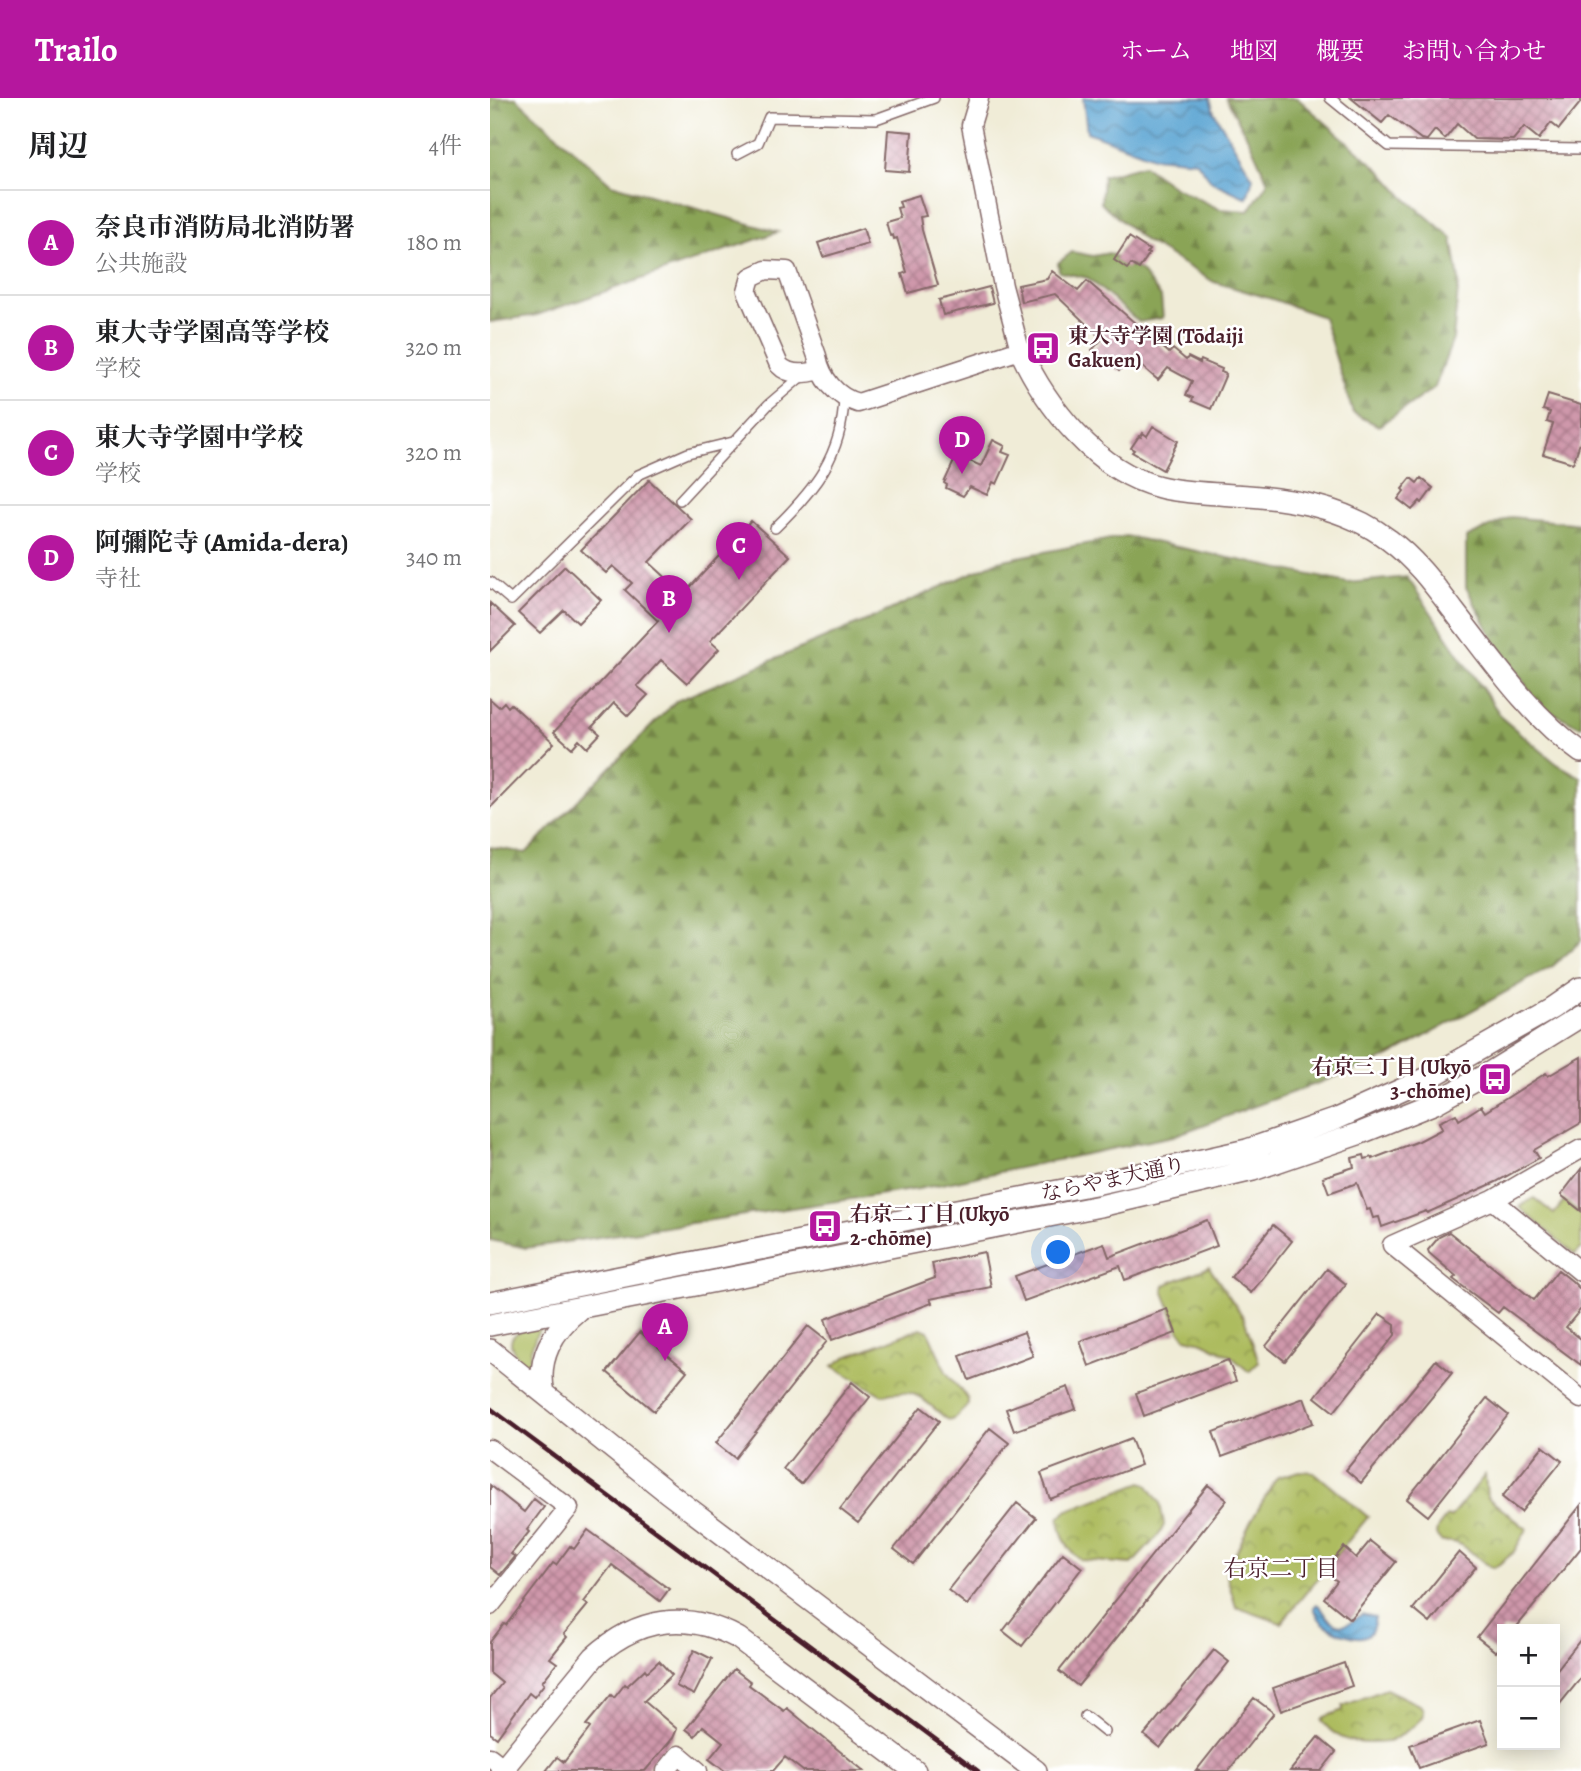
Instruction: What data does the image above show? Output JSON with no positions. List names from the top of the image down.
{
  "streets": {
    "street": ["ならやま大通り"]
  },
  "districts": ["右京二丁目"],
  "places": {
    "bus stop": ["東大寺学園 (Tōdaiji Gakuen)", "右京三丁目 (Ukyō 3-chōme)", "右京二丁目 (Ukyō 2-chōme)"]
  },
  "page": {
    "header": "Trailo",
    "nav": [
      "ホーム",
      "地図",
      "概要",
      "お問い合わせ"
    ],
    "heading": ["周辺", "4件"],
    "list": [
      {
        "mark": "A",
        "name": "奈良市消防局北消防署",
        "note": "公共施設",
        "value": "180 m"
      },
      {
        "mark": "B",
        "name": "東大寺学園高等学校",
        "note": "学校",
        "value": "320 m"
      },
      {
        "mark": "C",
        "name": "東大寺学園中学校",
        "note": "学校",
        "value": "320 m"
      },
      {
        "mark": "D",
        "name": "阿彌陀寺 (Amida-dera)",
        "note": "寺社",
        "value": "340 m"
      }
    ],
    "pins": [
      "D",
      "C",
      "B",
      "A"
    ],
    "map_buttons": ["+", "−"]
  }
}
